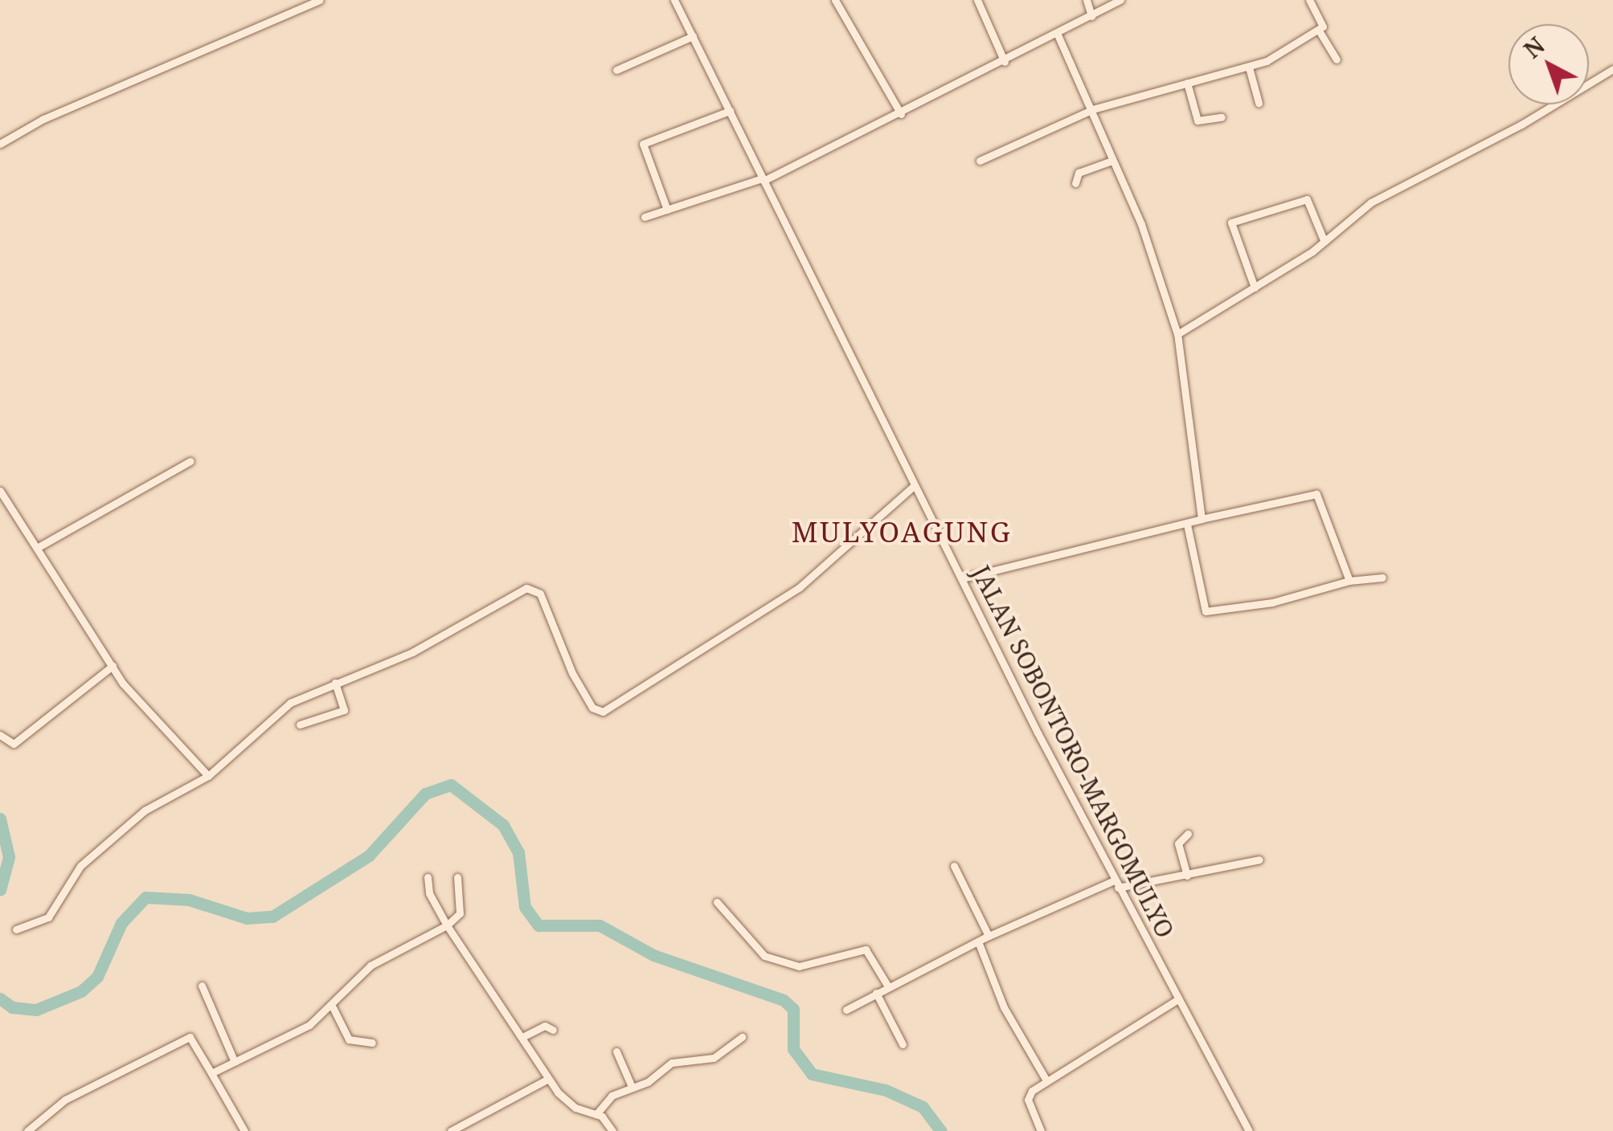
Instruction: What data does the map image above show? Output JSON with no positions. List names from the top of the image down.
{
  "streets": {
    "street": ["JALAN SOBONTORO-MARGOMULYO"]
  },
  "districts": ["MULYOAGUNG"],
  "north": "top left"
}
